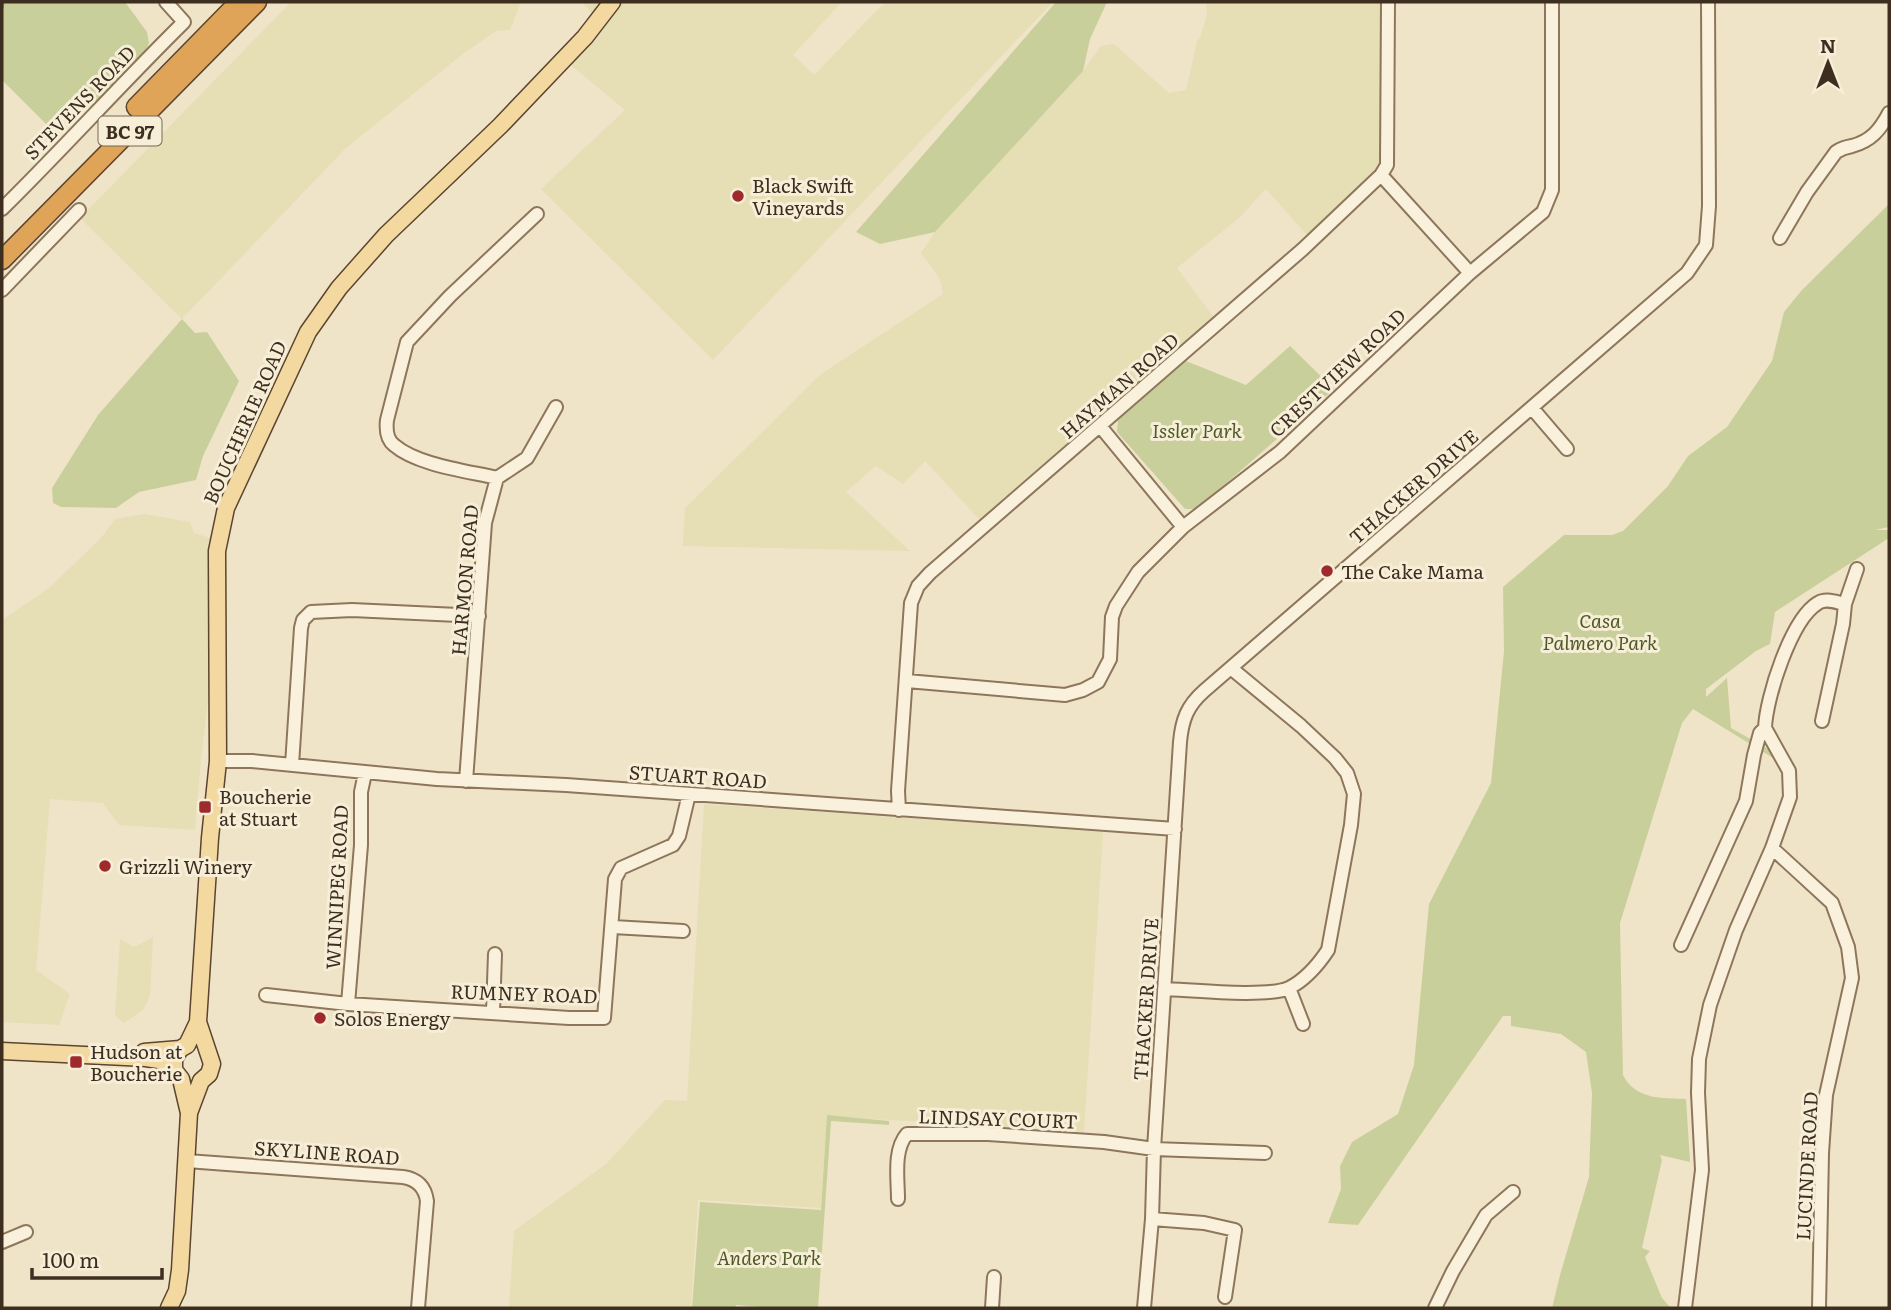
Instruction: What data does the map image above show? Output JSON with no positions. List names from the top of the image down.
{
  "streets": {
    "highway": ["BC 97"],
    "main road": ["BOUCHERIE ROAD"],
    "street": [
      "STEVENS ROAD",
      "CRESTVIEW ROAD",
      "HAYMAN ROAD",
      "THACKER DRIVE",
      "HARMON ROAD",
      "STUART ROAD",
      "WINNIPEG ROAD",
      "RUMNEY ROAD",
      "LINDSAY COURT",
      "SKYLINE ROAD",
      "LUCINDE ROAD"
    ]
  },
  "crossings": [
    ["CRESTVIEW ROAD", "HAYMAN ROAD"],
    ["HAYMAN ROAD", "STUART ROAD"],
    ["BOUCHERIE ROAD", "STUART ROAD"],
    ["BOUCHERIE ROAD", "SKYLINE ROAD"],
    ["THACKER DRIVE", "STUART ROAD"],
    ["THACKER DRIVE", "LINDSAY COURT"],
    ["HARMON ROAD", "STUART ROAD"],
    ["STUART ROAD", "WINNIPEG ROAD"],
    ["STUART ROAD", "RUMNEY ROAD"],
    ["WINNIPEG ROAD", "RUMNEY ROAD"]
  ],
  "parks": ["Issler Park", "Casa Palmero Park", "Anders Park"],
  "places": {
    "other": [
      "Black Swift Vineyards",
      "The Cake Mama",
      "Grizzli Winery",
      "Solos Energy"
    ],
    "transit": ["Boucherie at Stuart", "Hudson at Boucherie"]
  },
  "scale_bar": "100 m",
  "north": "top"
}
